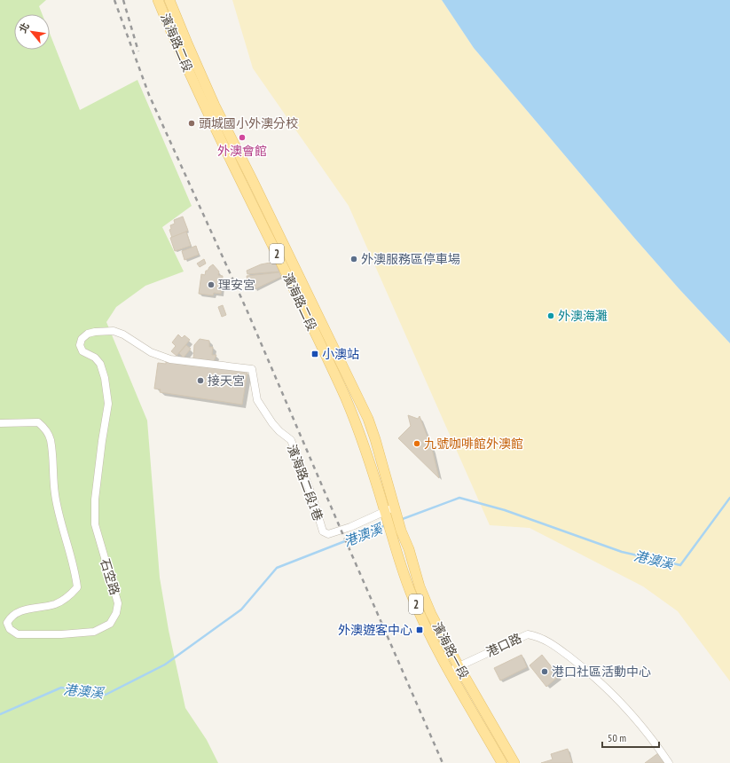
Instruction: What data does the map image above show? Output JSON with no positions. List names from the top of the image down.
{
  "streets": {
    "main road": ["濱海路二段", "2", "濱海路一段"],
    "street": ["濱海路二段1巷", "石空路", "港口路"]
  },
  "crossings": [
    ["濱海路二段", "濱海路二段1巷"],
    ["濱海路二段", "濱海路一段"],
    ["濱海路二段1巷", "石空路"],
    ["濱海路二段1巷", "濱海路一段"],
    ["港口路", "濱海路一段"]
  ],
  "water": ["港澳溪"],
  "places": {
    "other": [
      "頭城國小外澳分校",
      "外澳會館",
      "外澳服務區停車場",
      "理安宮",
      "外澳海灘",
      "接天宮",
      "九號咖啡館外澳館",
      "港口社區活動中心"
    ],
    "transit": ["小澳站", "外澳遊客中心"]
  },
  "scale_bar": "50 m",
  "north": "top left"
}
